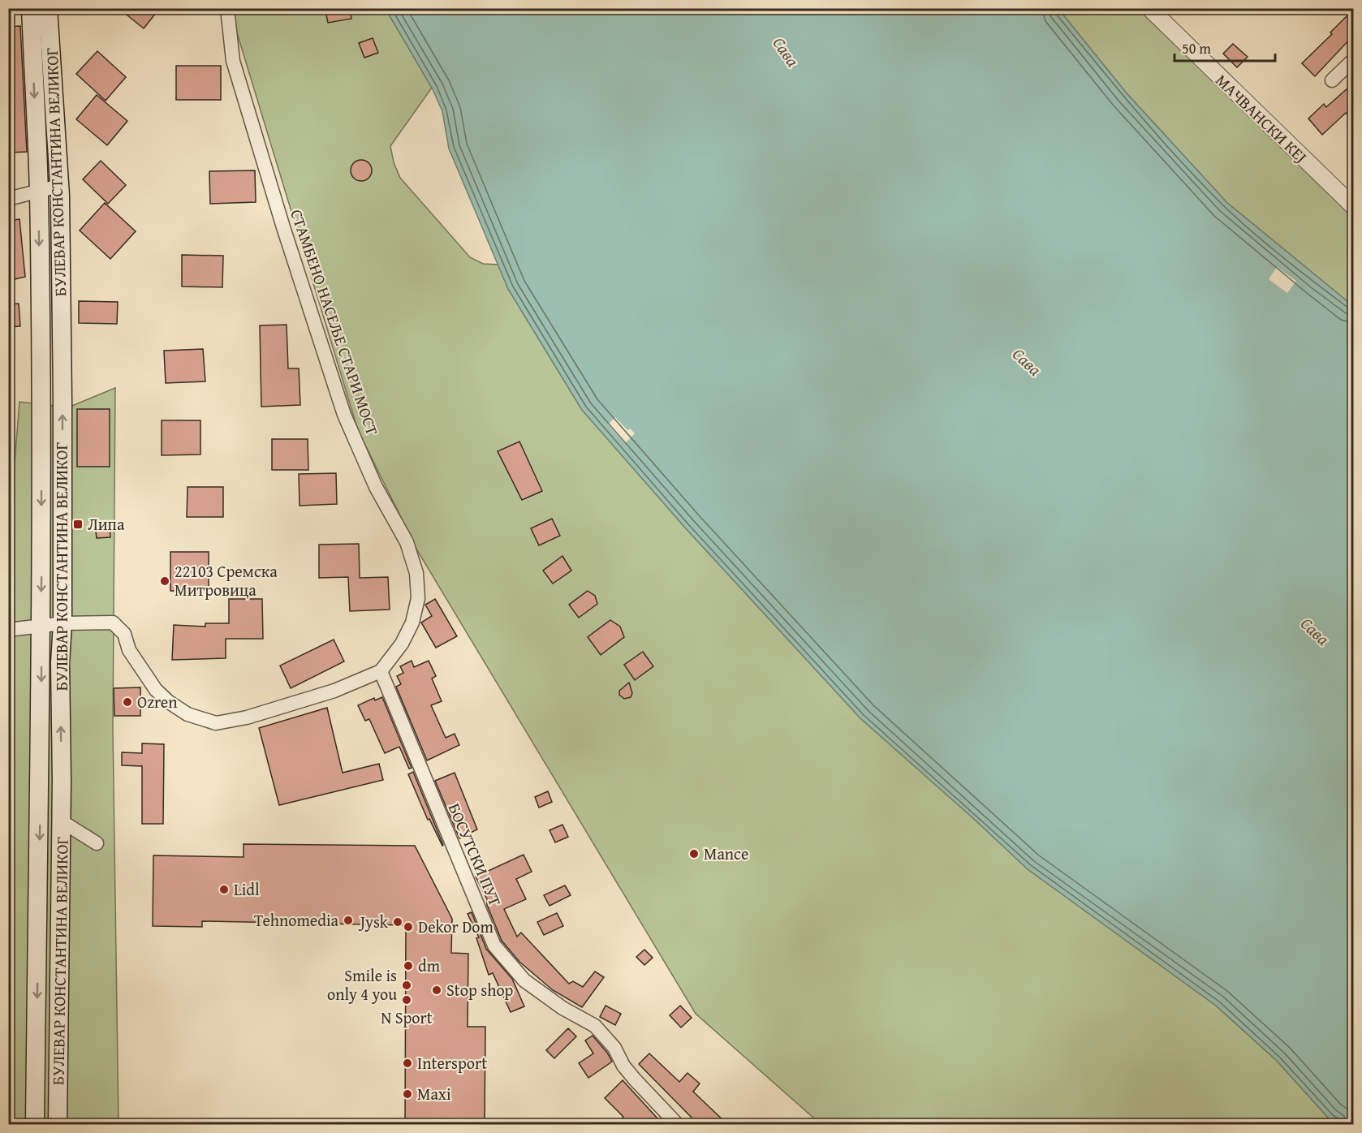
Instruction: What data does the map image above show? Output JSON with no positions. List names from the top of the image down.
{
  "streets": {
    "main road": ["БУЛЕВАР КОНСТАНТИНА ВЕЛИКОГ"],
    "street": ["МАЧВАНСКИ КЕЈ", "СТАМБЕНО НАСЕЉЕ СТАРИ МОСТ", "БОСУТСКИ ПУТ"]
  },
  "crossings": [
    ["БУЛЕВАР КОНСТАНТИНА ВЕЛИКОГ", "СТАМБЕНО НАСЕЉЕ СТАРИ МОСТ"],
    ["СТАМБЕНО НАСЕЉЕ СТАРИ МОСТ", "БОСУТСКИ ПУТ"]
  ],
  "water": ["Сава"],
  "places": {
    "transit": ["Липа"],
    "other": [
      "22103 Сремска Митровица",
      "Ozren",
      "Mance",
      "Lidl",
      "Tehnomedia",
      "Jysk",
      "Dekor Dom",
      "dm",
      "Smile is only 4 you",
      "Stop shop",
      "N Sport",
      "Intersport",
      "Maxi"
    ]
  },
  "scale_bar": "50 m"
}
